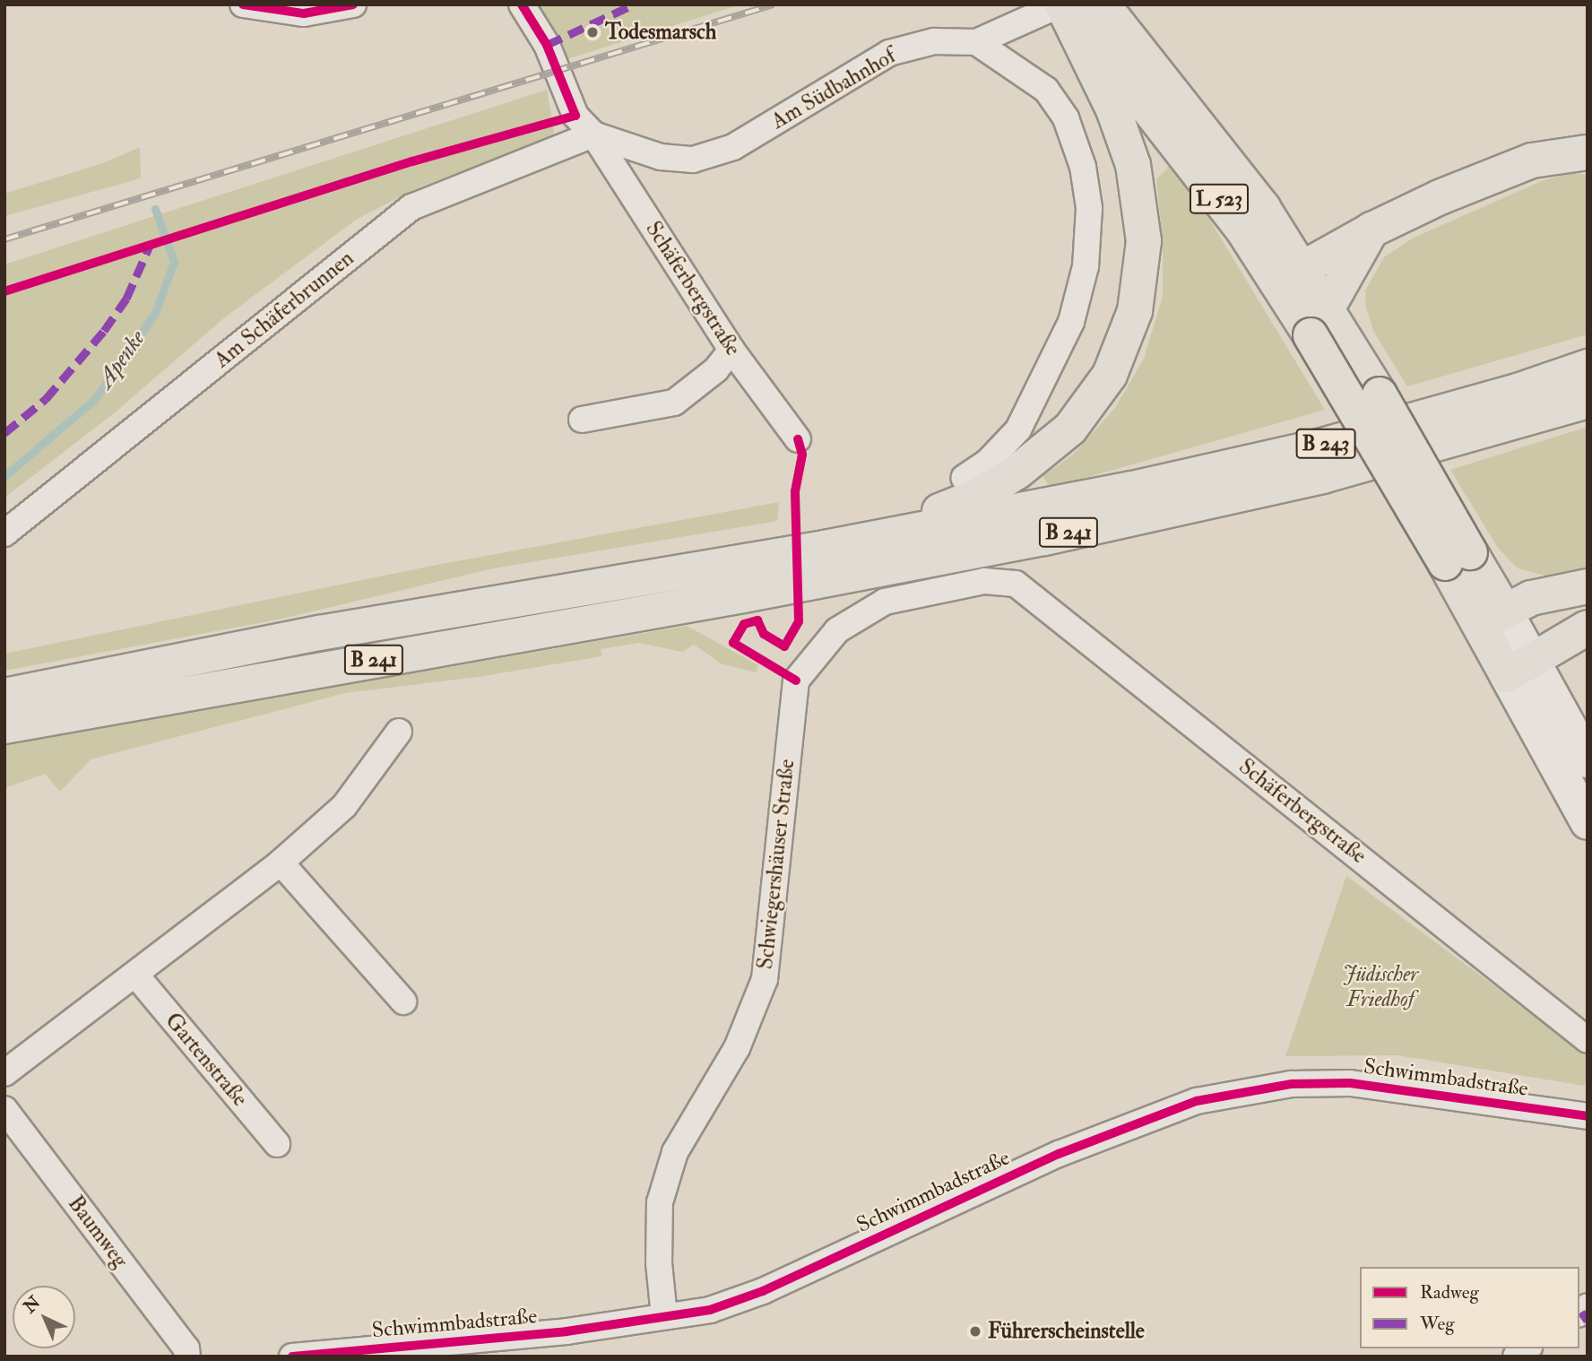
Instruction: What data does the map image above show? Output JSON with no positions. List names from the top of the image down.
{
  "streets": {
    "main road": ["B 243", "B 241"],
    "street": [
      "Am Südbahnhof",
      "Schäferbergstraße",
      "Am Schäferbrunnen",
      "Schwiegershäuser Straße",
      "Gartenstraße",
      "Schwimmbadstraße",
      "Baumweg"
    ]
  },
  "crossings": [
    ["Am Südbahnhof", "Schäferbergstraße"],
    ["Am Südbahnhof", "Am Schäferbrunnen"],
    ["Schäferbergstraße", "Am Schäferbrunnen"],
    ["Schäferbergstraße", "Schwiegershäuser Straße"],
    ["B 243", "B 241"],
    ["Schwiegershäuser Straße", "Schwimmbadstraße"]
  ],
  "water": ["Apenke"],
  "parks": ["Jüdischer Friedhof"],
  "places": ["Todesmarsch", "Führerscheinstelle"],
  "legend": ["Radweg", "Weg"],
  "north": "top left"
}
